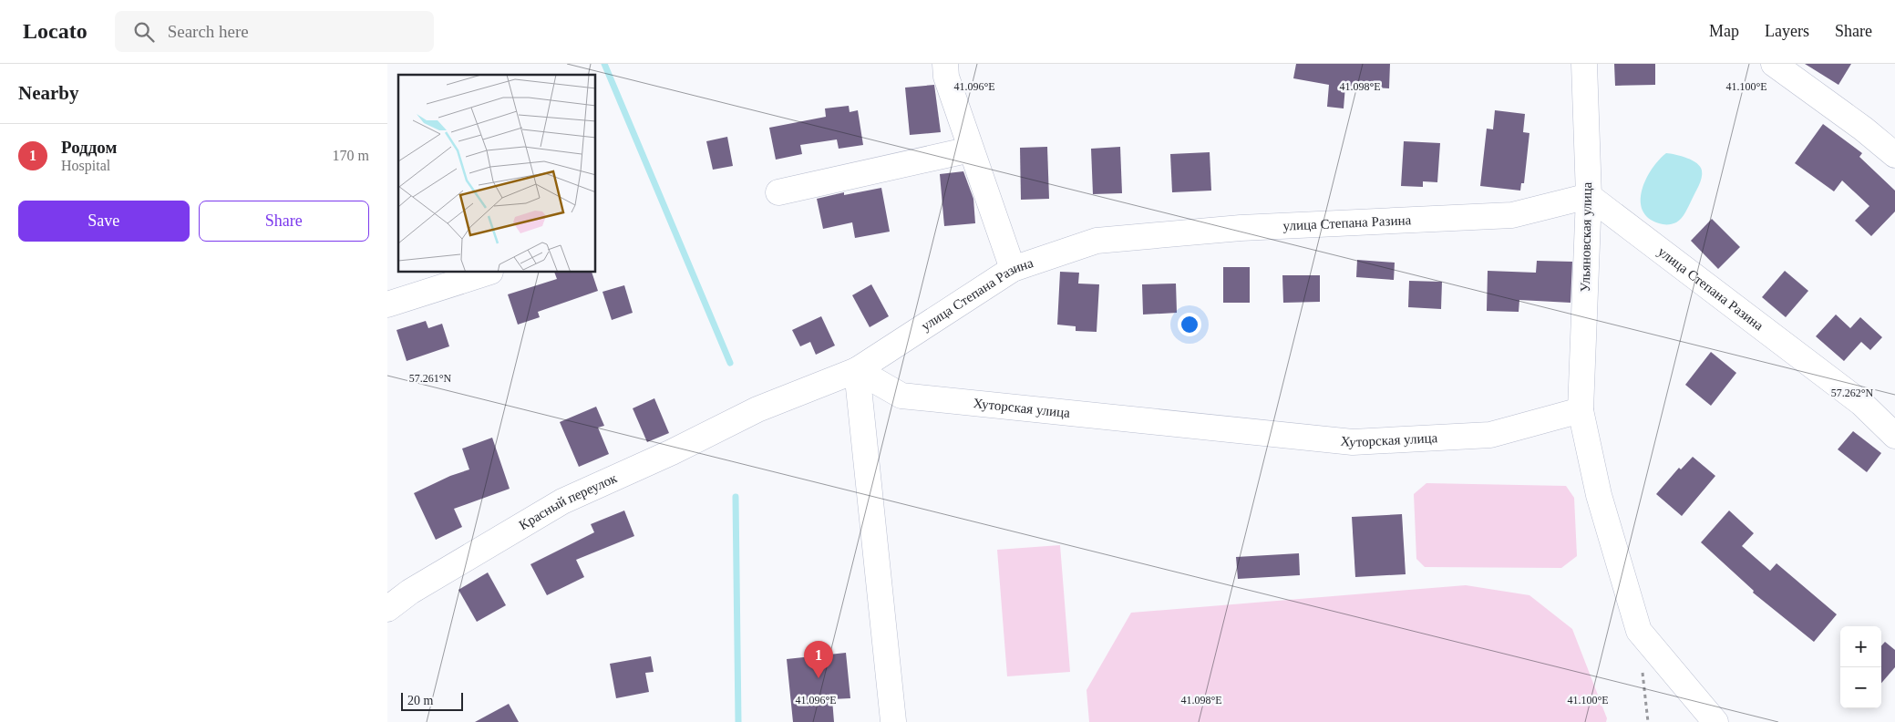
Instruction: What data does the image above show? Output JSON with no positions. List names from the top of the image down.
{
  "streets": {
    "street": [
      "улица Степана Разина",
      "Ульяновская улица",
      "Хуторская улица",
      "Красный переулок"
    ]
  },
  "crossings": [
    ["улица Степана Разина", "Ульяновская улица"],
    ["улица Степана Разина", "Хуторская улица"],
    ["улица Степана Разина", "Красный переулок"],
    ["Ульяновская улица", "Хуторская улица"]
  ],
  "scale_bar": "20 m",
  "page": {
    "header": "Locato",
    "search": "Search here",
    "nav": ["Map", "Layers", "Share"],
    "heading": "Nearby",
    "list": [
      {
        "mark": "1",
        "name": "Роддом",
        "note": "Hospital",
        "value": "170 m"
      }
    ],
    "buttons": ["Save", "Share"],
    "map_buttons": ["+", "−"],
    "pins": "1",
    "scale": "20 m"
  },
  "coordinates": [
    "41.096°E",
    "41.098°E",
    "41.100°E",
    "57.261°N",
    "57.262°N"
  ]
}
